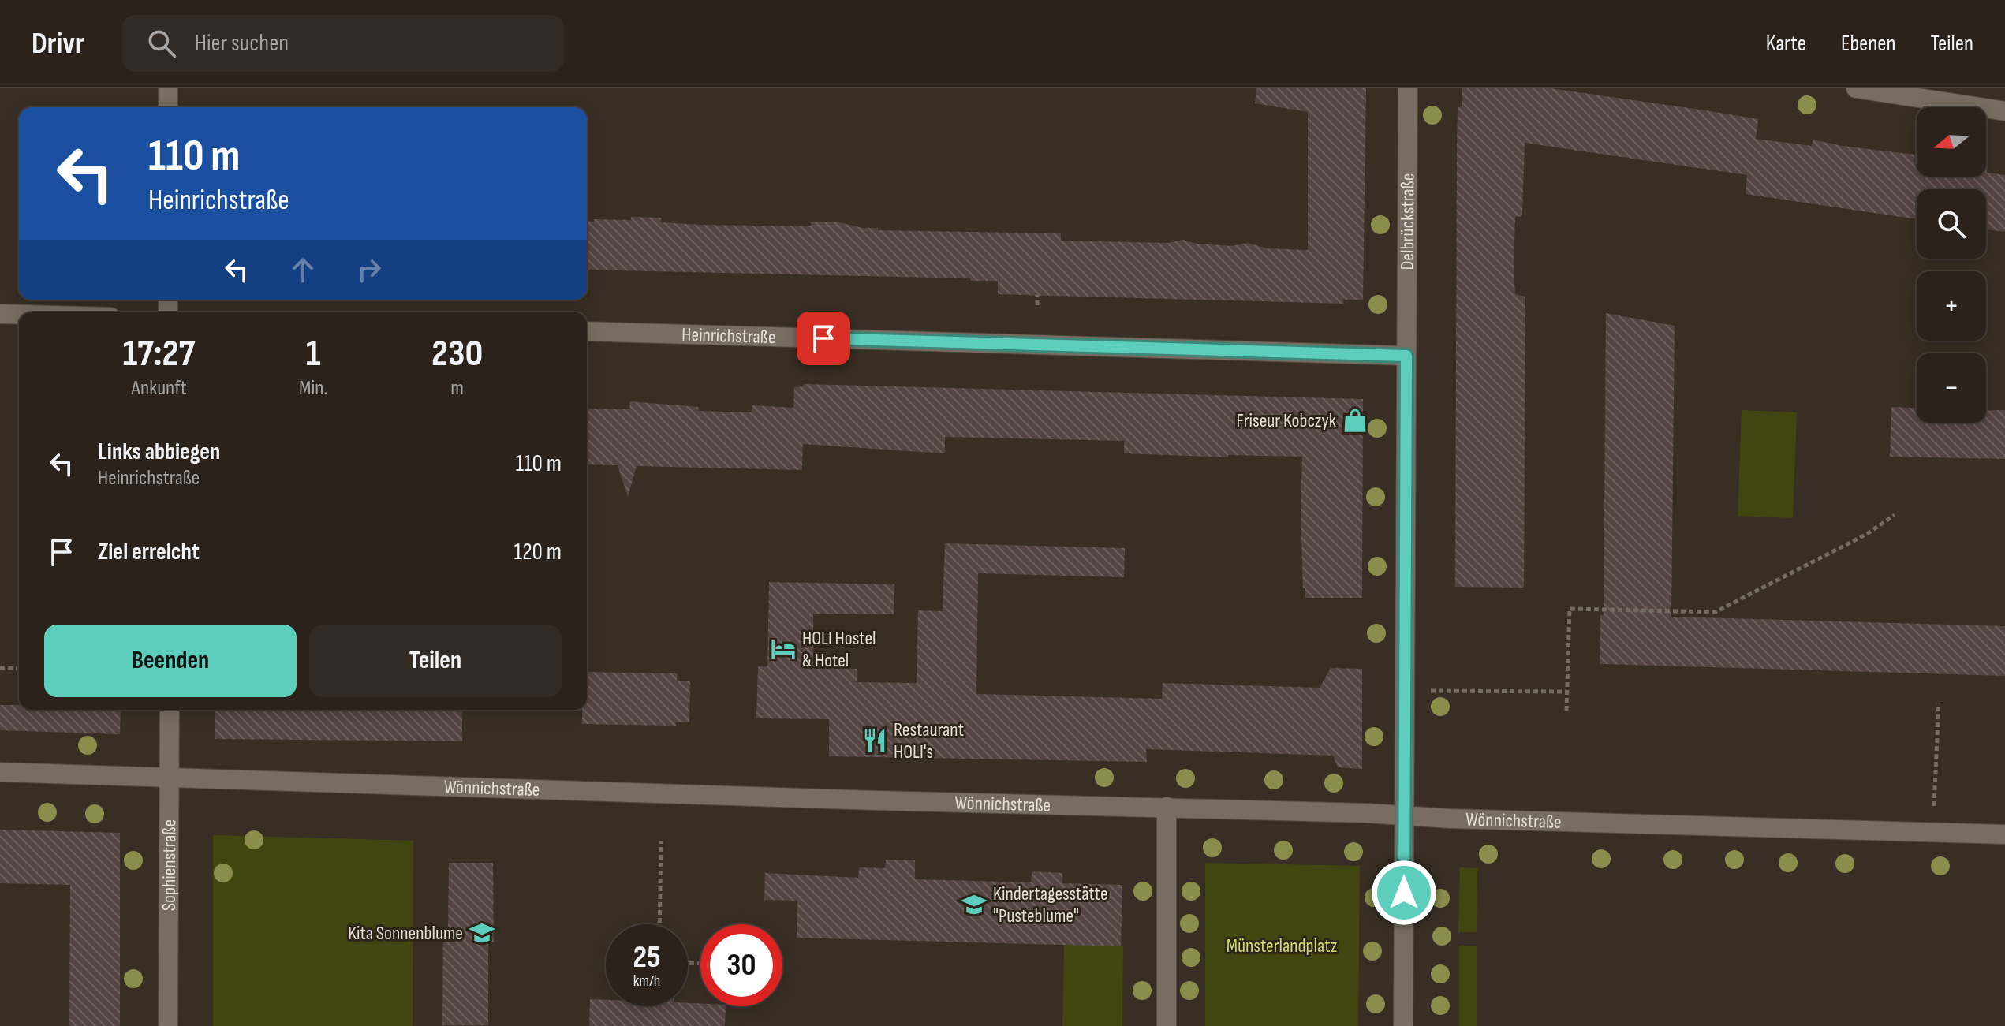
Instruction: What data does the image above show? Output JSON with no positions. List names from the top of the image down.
{
  "streets": {
    "street": [
      "Delbrückstraße",
      "Heinrichstraße",
      "Wönnichstraße",
      "Sophienstraße"
    ]
  },
  "crossings": [
    ["Delbrückstraße", "Heinrichstraße"],
    ["Delbrückstraße", "Wönnichstraße"],
    ["Wönnichstraße", "Sophienstraße"]
  ],
  "parks": ["Münsterlandplatz"],
  "places": {
    "shop": ["Friseur Kobczyk"],
    "hotel": ["HOLI Hostel & Hotel"],
    "restaurant": ["Restaurant HOLI's"],
    "school or university": ["Kindertagesstätte \"Pusteblume\"", "Kita Sonnenblume"]
  },
  "north": "left",
  "page": {
    "header": "Drivr",
    "search": "Hier suchen",
    "nav": ["Karte", "Ebenen", "Teilen"],
    "map_buttons": ["+", "−"],
    "turn": ["110 m", "Heinrichstraße"],
    "eta": [
      "17:27",
      "Ankunft",
      "1",
      "Min.",
      "230",
      "m"
    ],
    "list": [
      {
        "name": "Links abbiegen",
        "note": "Heinrichstraße",
        "value": "110 m"
      },
      {
        "name": "Ziel erreicht",
        "value": "120 m"
      }
    ],
    "buttons": ["Beenden", "Teilen"],
    "speed": "25 km/h",
    "limit": "30"
  }
}
